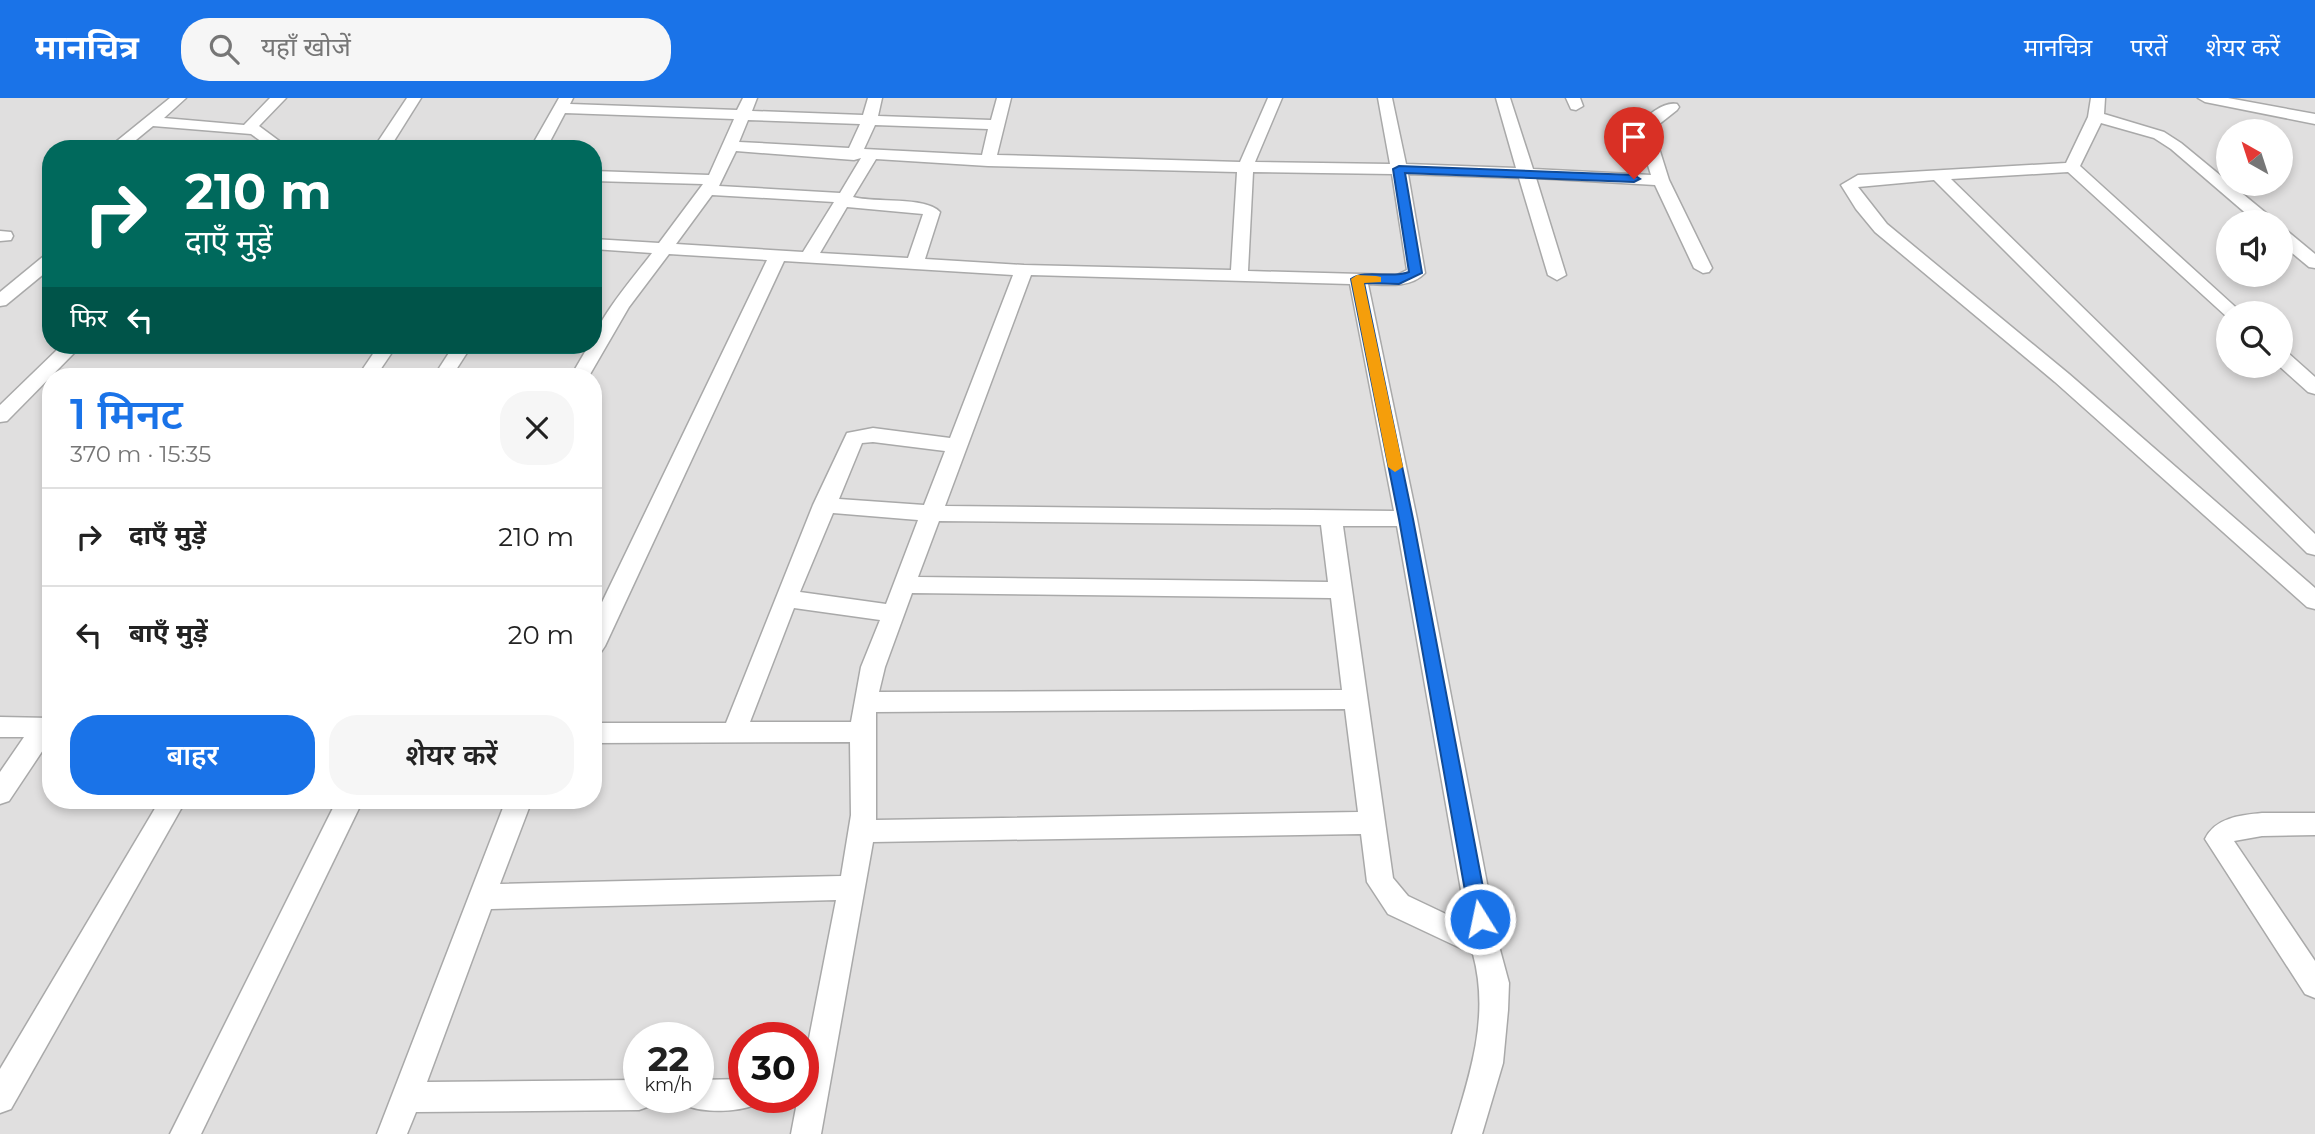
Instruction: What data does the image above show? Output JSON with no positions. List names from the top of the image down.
{
  "north": "top left",
  "page": {
    "header": "मानचित्र",
    "search": "यहाँ खोजें",
    "nav": ["मानचित्र", "परतें", "शेयर करें"],
    "turn": ["210 m", "दाएँ मुड़ें"],
    "then": "फिर",
    "heading": ["1 मिनट", "370 m · 15:35"],
    "list": [
      {
        "name": "दाएँ मुड़ें",
        "value": "210 m"
      },
      {
        "name": "बाएँ मुड़ें",
        "value": "20 m"
      }
    ],
    "buttons": ["बाहर", "शेयर करें"],
    "speed": "22 km/h",
    "limit": "30"
  }
}
